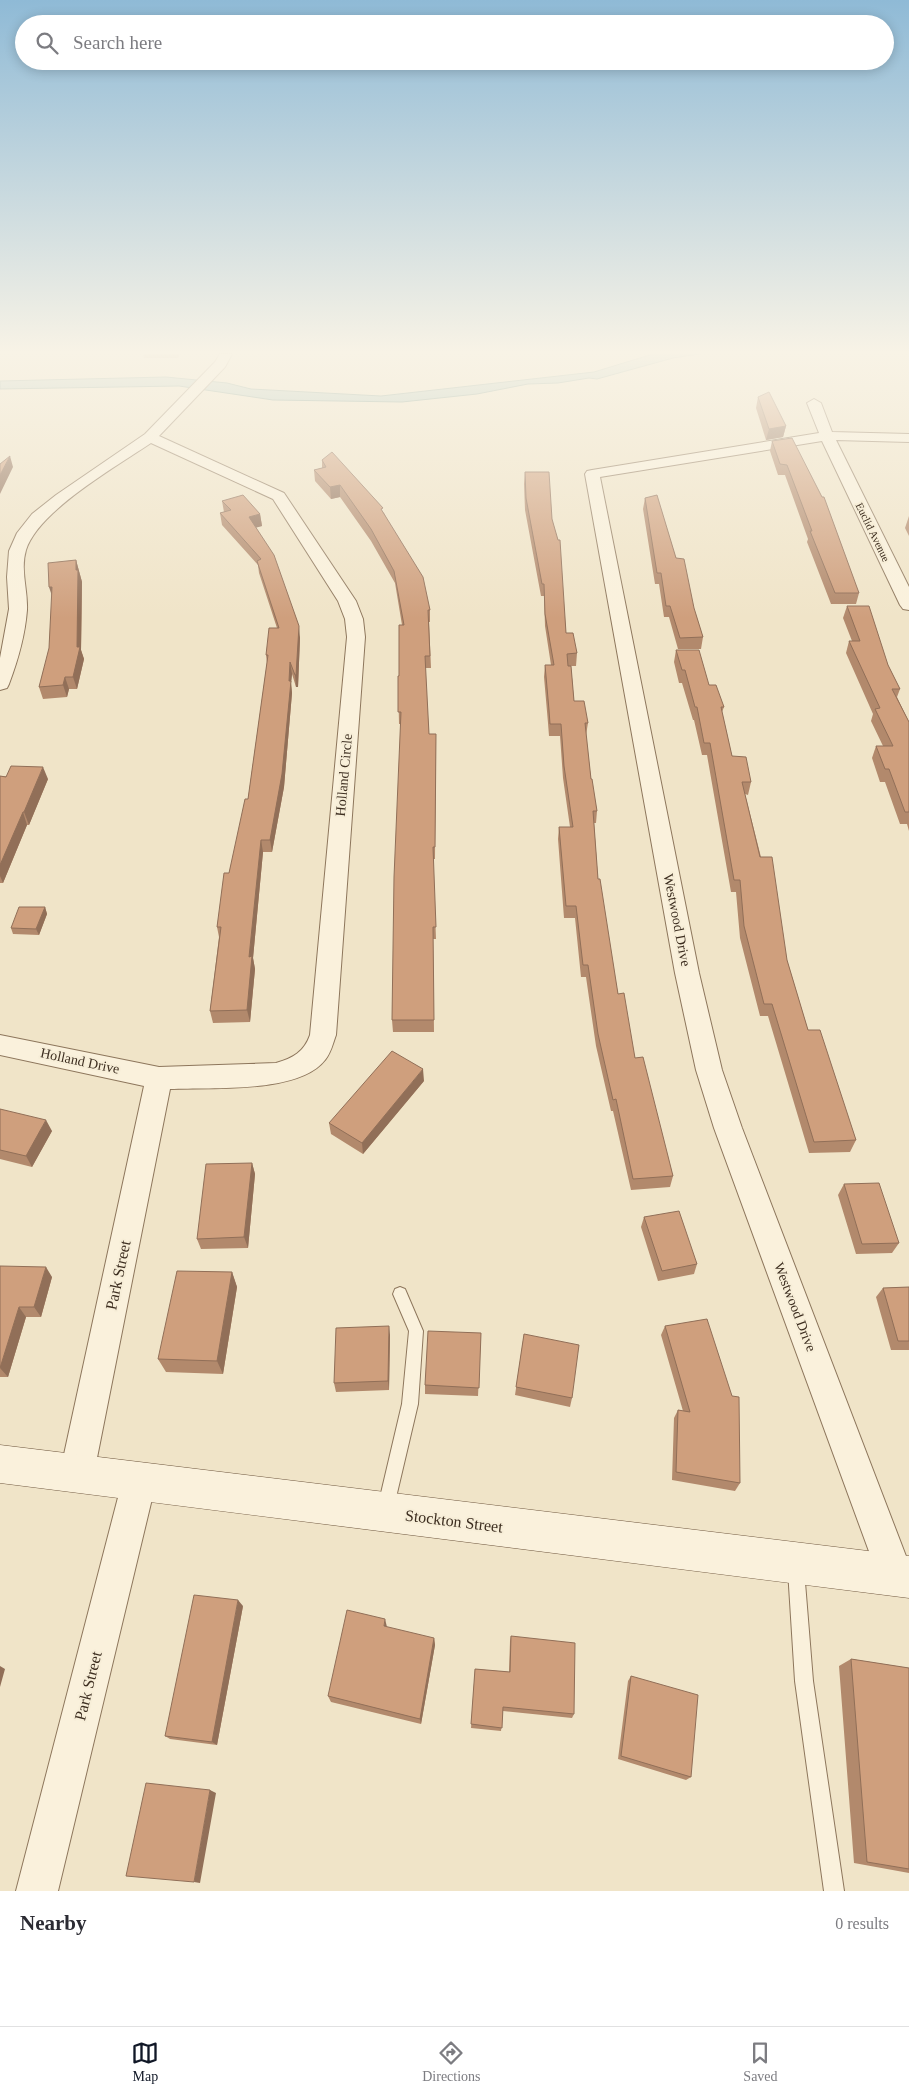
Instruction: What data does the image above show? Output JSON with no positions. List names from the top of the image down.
{
  "streets": {
    "street": [
      "Euclid Avenue",
      "Holland Circle",
      "Westwood Drive",
      "Holland Drive",
      "Park Street",
      "Stockton Street"
    ]
  },
  "crossings": [
    ["Holland Circle", "Holland Drive"],
    ["Holland Circle", "Park Street"],
    ["Westwood Drive", "Stockton Street"],
    ["Holland Drive", "Park Street"],
    ["Park Street", "Stockton Street"]
  ],
  "page": {
    "search": "Search here",
    "heading": ["Nearby", "0 results"],
    "nav": ["Map", "Directions", "Saved"]
  }
}
